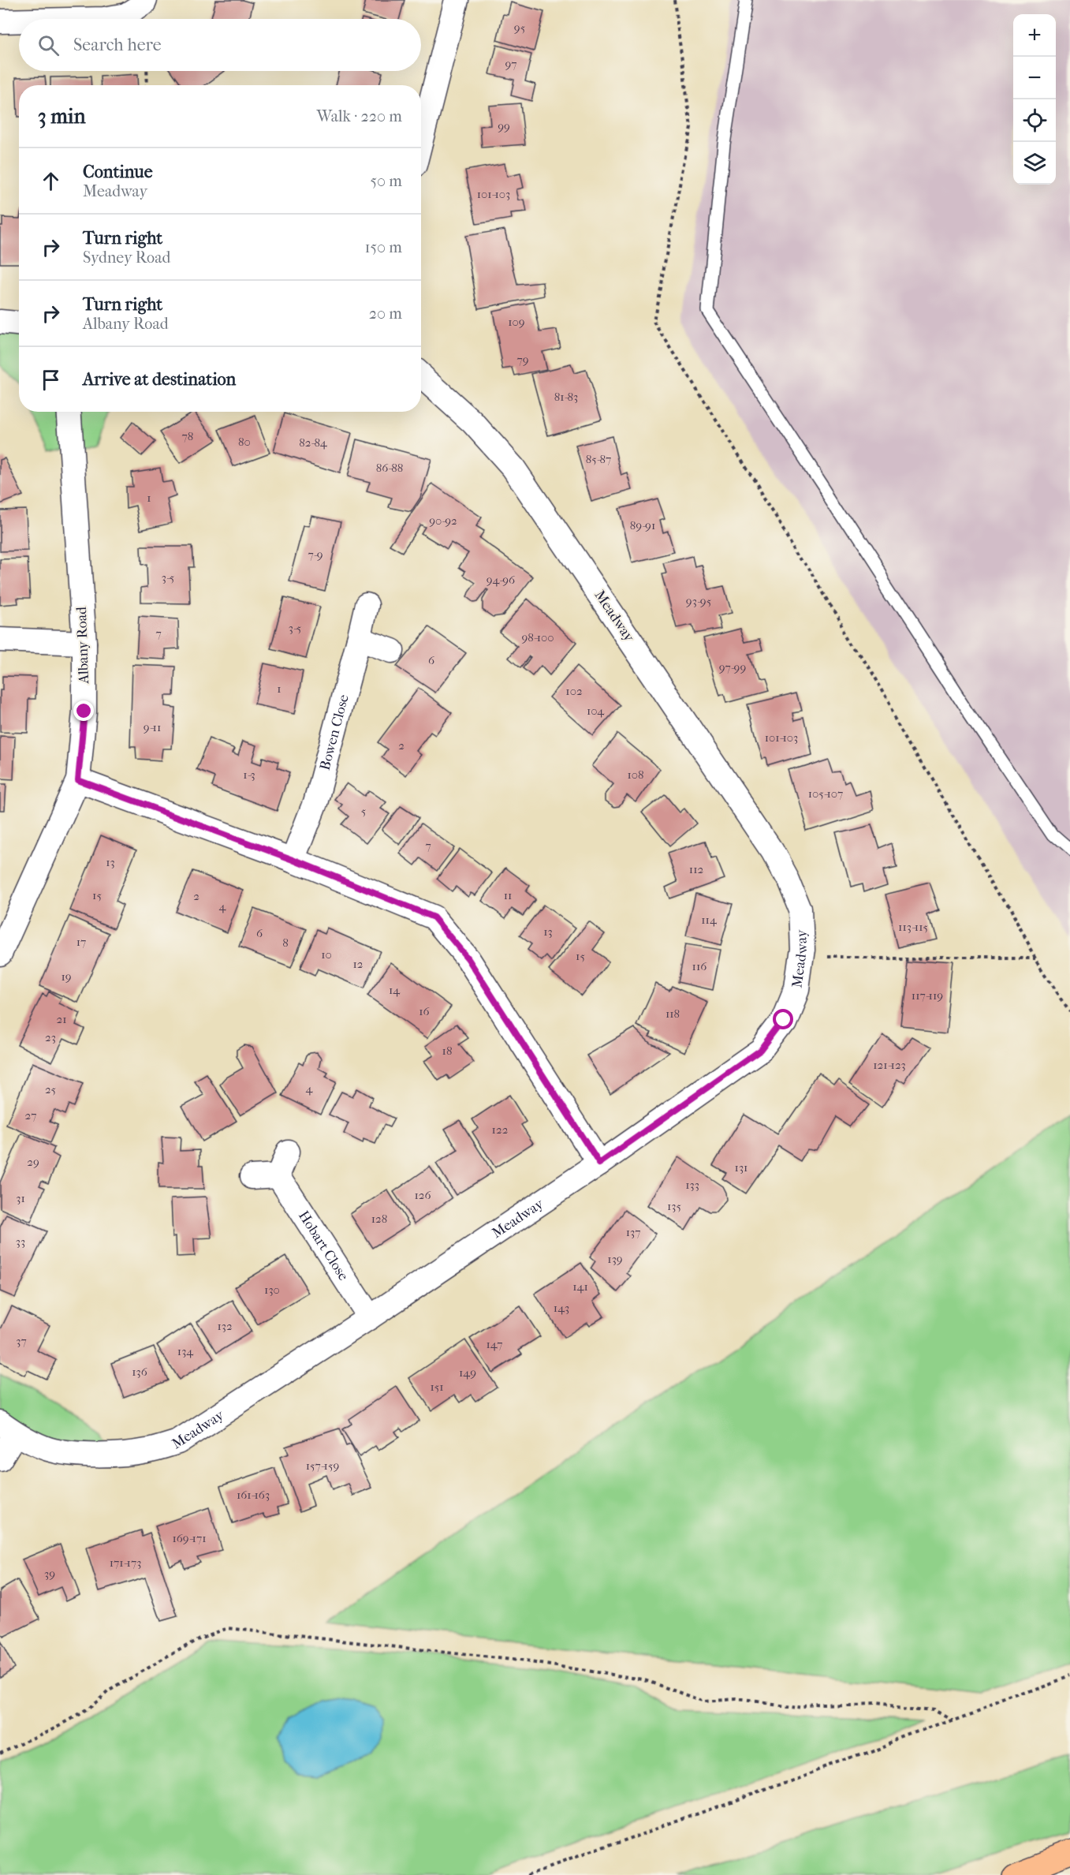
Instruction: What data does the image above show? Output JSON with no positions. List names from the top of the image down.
{
  "streets": {
    "street": [
      "Meadway",
      "Albany Road",
      "Bowen Close",
      "Hobart Close"
    ]
  },
  "crossings": [
    ["Meadway", "Hobart Close"]
  ],
  "house_numbers": [
    "95",
    "97",
    "99",
    "101-103",
    "109",
    "79",
    "81-83",
    "78",
    "80",
    "82-84",
    "85-87",
    "86-88",
    "1",
    "90-92",
    "89-91",
    "7-9",
    "3-5",
    "94-96",
    "93-95",
    "3-5",
    "7",
    "98-100",
    "6",
    "97-99",
    "1",
    "102",
    "104",
    "9-11",
    "101-103",
    "2",
    "1-3",
    "108",
    "105-107",
    "5",
    "7",
    "13",
    "112",
    "15",
    "11",
    "2",
    "4",
    "114",
    "113-115",
    "13",
    "6",
    "17",
    "8",
    "10",
    "15",
    "12",
    "116",
    "19",
    "14",
    "117-119",
    "16",
    "118",
    "21",
    "23",
    "18",
    "121-123",
    "4",
    "25",
    "27",
    "122",
    "29",
    "131",
    "133",
    "126",
    "31",
    "135",
    "128",
    "137",
    "33",
    "139",
    "141",
    "130",
    "143",
    "132",
    "37",
    "147",
    "134",
    "136",
    "149",
    "151",
    "157-159",
    "161-163",
    "169-171",
    "171-173",
    "39"
  ],
  "page": {
    "map_buttons": ["+", "−"],
    "search": "Search here",
    "heading": ["3 min", "Walk · 220 m"],
    "list": [
      ["Continue", "Meadway", "50 m"],
      ["Turn right", "Sydney Road", "150 m"],
      ["Turn right", "Albany Road", "20 m"],
      "Arrive at destination"
    ]
  }
}
